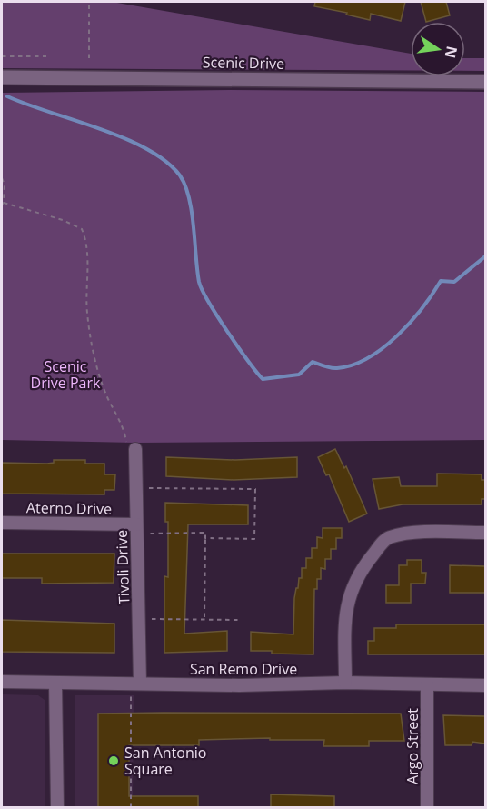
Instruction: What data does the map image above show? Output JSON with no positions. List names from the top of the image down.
{
  "streets": {
    "street": [
      "Scenic Drive",
      "Aterno Drive",
      "Tivoli Drive",
      "San Remo Drive",
      "Argo Street"
    ]
  },
  "crossings": [
    ["Aterno Drive", "Tivoli Drive"],
    ["Tivoli Drive", "San Remo Drive"],
    ["San Remo Drive", "Argo Street"]
  ],
  "parks": ["Scenic Drive Park"],
  "places": ["San Antonio Square"],
  "north": "right"
}
